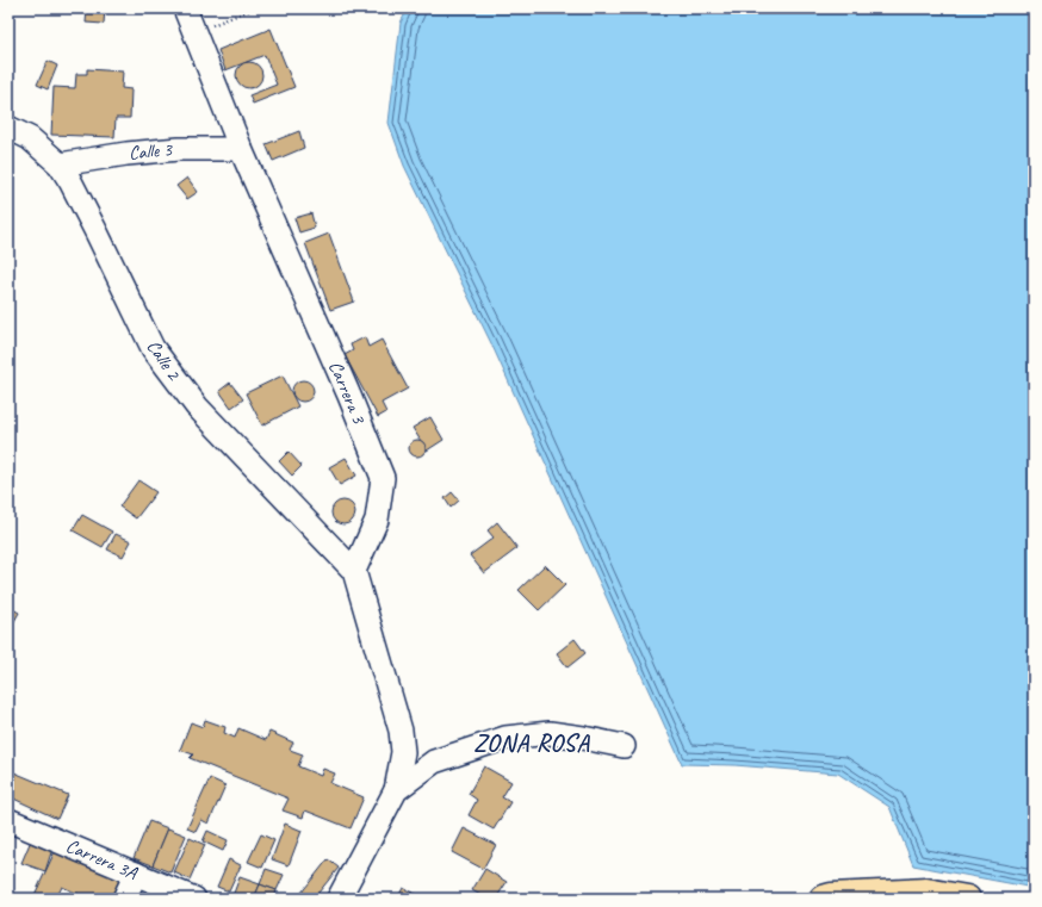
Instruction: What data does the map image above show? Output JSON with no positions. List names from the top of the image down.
{
  "streets": {
    "street": [
      "Calle 3",
      "Calle 2",
      "Carrera 3",
      "Carrera 3A"
    ]
  },
  "crossings": [
    ["Calle 3", "Calle 2"],
    ["Calle 3", "Carrera 3"],
    ["Calle 2", "Carrera 3"]
  ],
  "districts": ["ZONA ROSA"]
}
